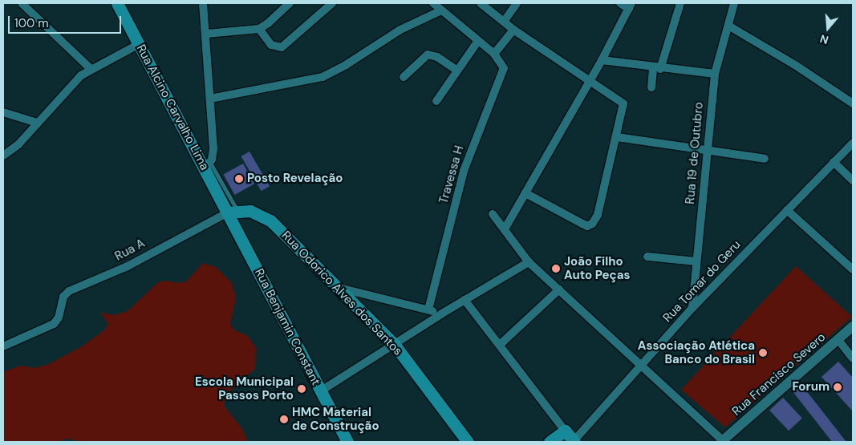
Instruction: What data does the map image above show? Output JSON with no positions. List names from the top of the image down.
{
  "streets": {
    "main road": ["Rua Alcino Carvalho Lima", "Rua Odorico Alves dos Santos", "Rua Benjamin Constant"],
    "street": [
      "Rua 19 de Outubro",
      "Travessa H",
      "Rua A",
      "Rua Tomar do Geru",
      "Rua Francisco Severo"
    ]
  },
  "crossings": [
    ["Rua Alcino Carvalho Lima", "Rua A"],
    ["Rua Alcino Carvalho Lima", "Rua Odorico Alves dos Santos"],
    ["Rua Alcino Carvalho Lima", "Rua Benjamin Constant"],
    ["Rua 19 de Outubro", "Rua Tomar do Geru"],
    ["Rua A", "Rua Odorico Alves dos Santos"],
    ["Rua A", "Rua Benjamin Constant"],
    ["Rua Odorico Alves dos Santos", "Rua Benjamin Constant"]
  ],
  "places": [
    "Posto Revelação",
    "João Filho Auto Peças",
    "Associação Atlética Banco do Brasil",
    "Forum",
    "Escola Municipal Passos Porto",
    "HMC Material de Construção"
  ],
  "scale_bar": "100 m",
  "north": "bottom"
}
